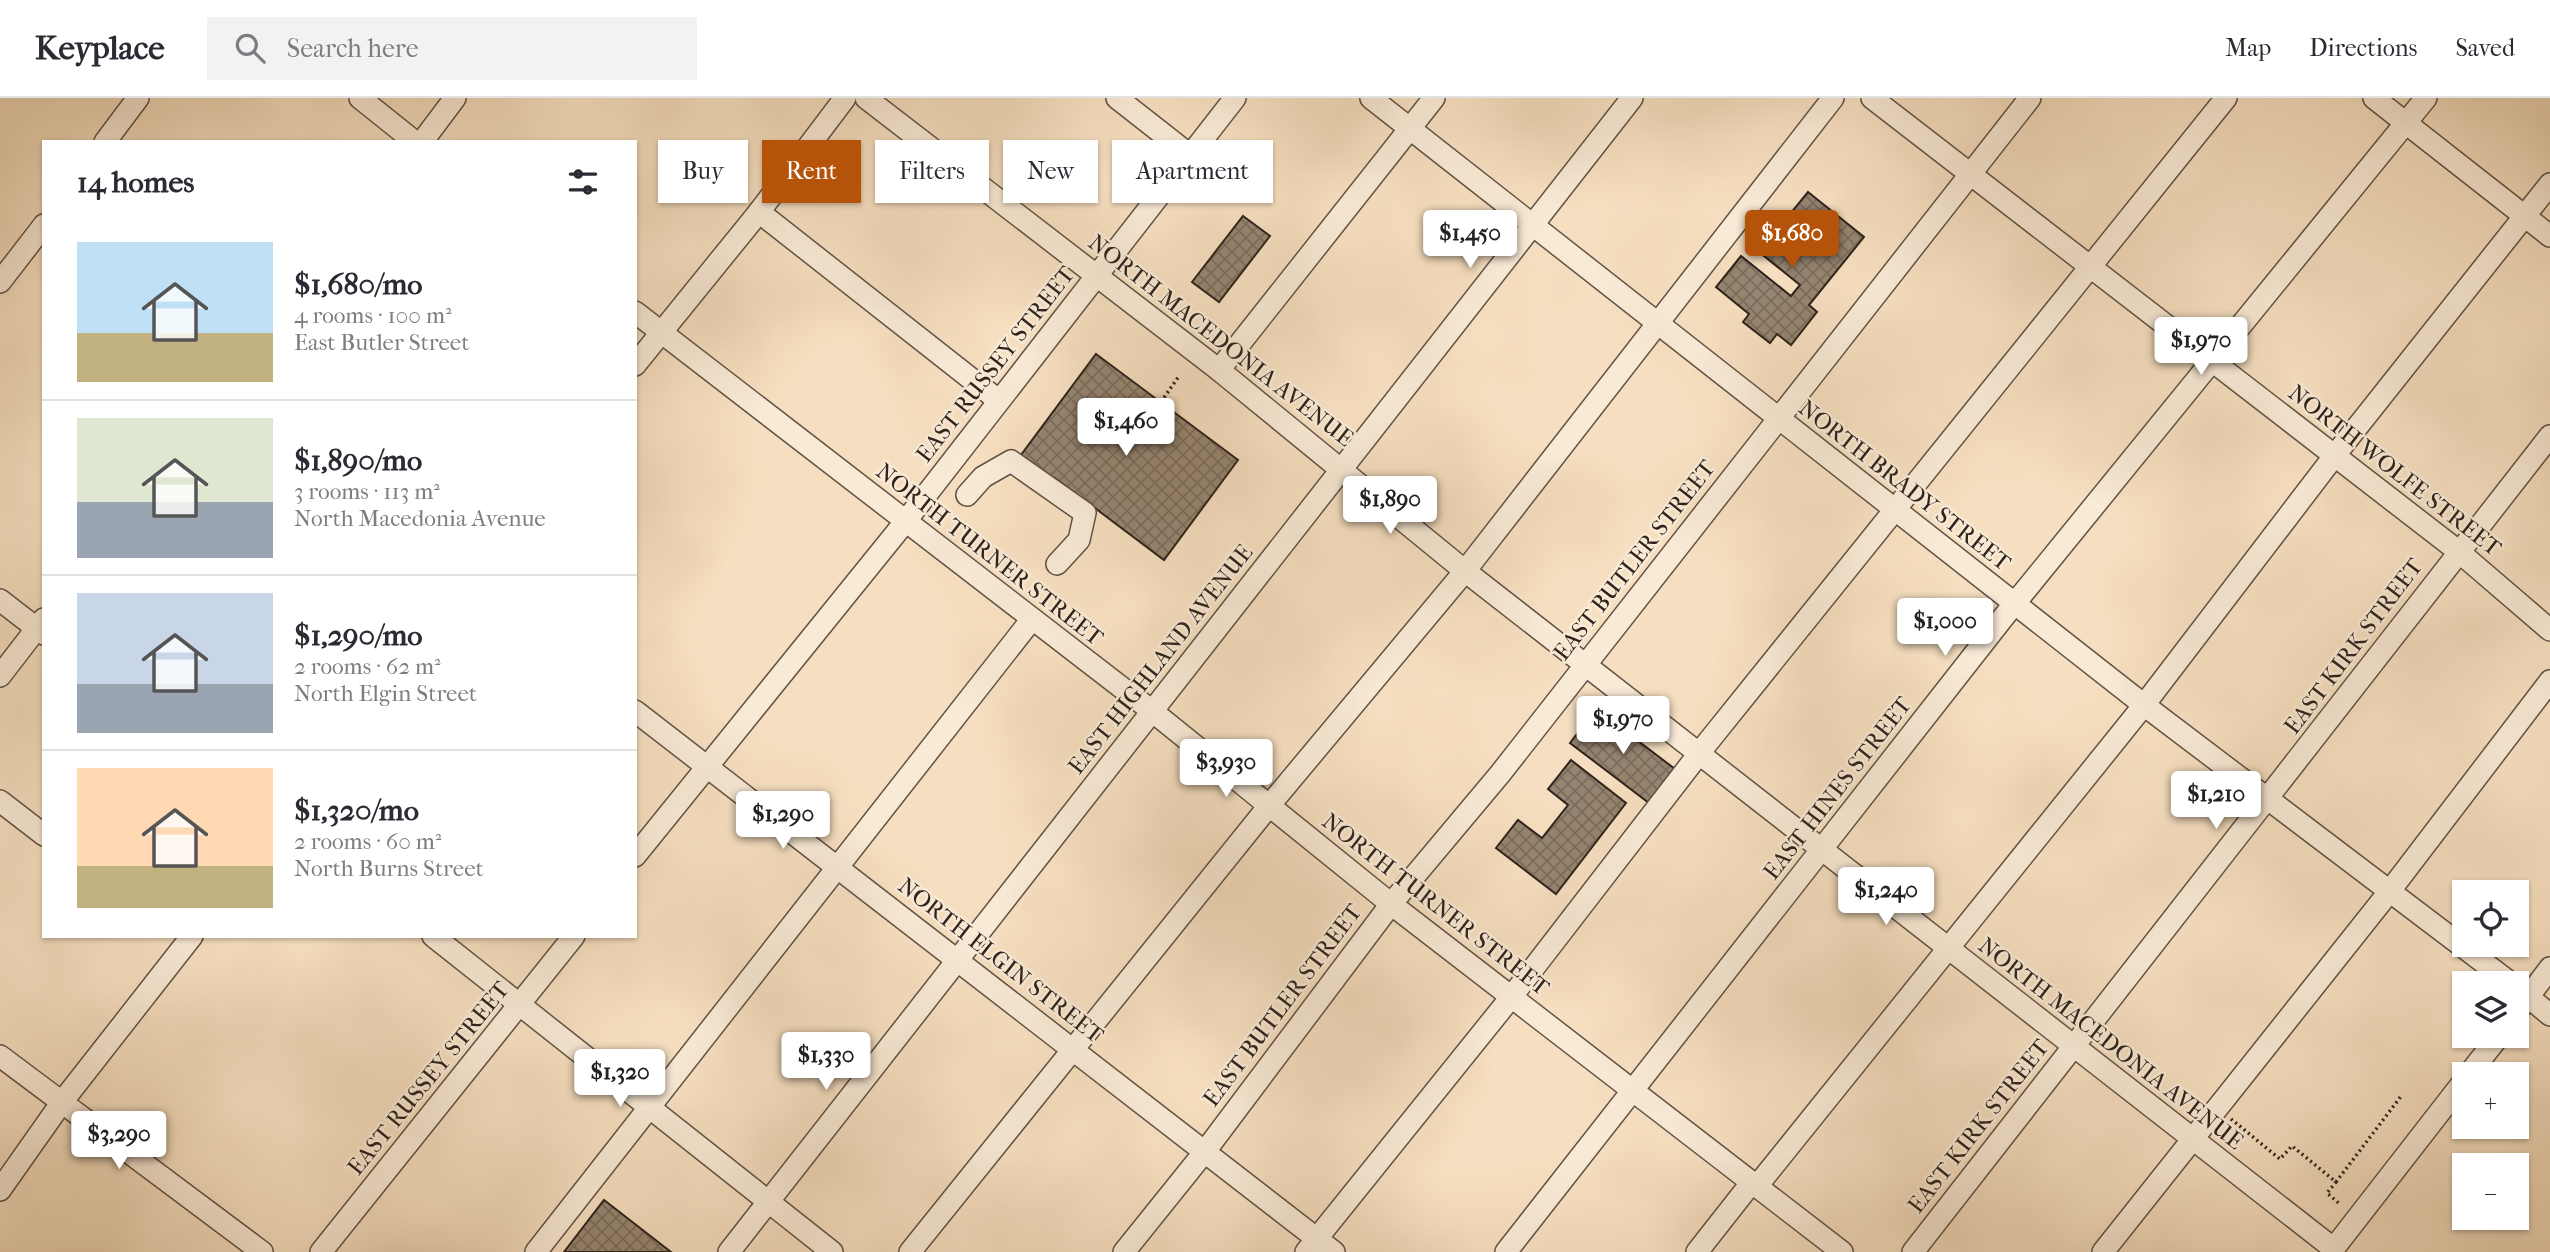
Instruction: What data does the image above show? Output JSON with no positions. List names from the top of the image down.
{
  "streets": {
    "street": [
      "NORTH MACEDONIA AVENUE",
      "EAST RUSSEY STREET",
      "NORTH WOLFE STREET",
      "NORTH BRADY STREET",
      "NORTH TURNER STREET",
      "EAST BUTLER STREET",
      "EAST KIRK STREET",
      "EAST HIGHLAND AVENUE",
      "EAST HINES STREET",
      "NORTH ELGIN STREET"
    ]
  },
  "crossings": [
    ["NORTH MACEDONIA AVENUE", "EAST RUSSEY STREET"],
    ["NORTH MACEDONIA AVENUE", "EAST BUTLER STREET"],
    ["NORTH MACEDONIA AVENUE", "EAST KIRK STREET"],
    ["NORTH MACEDONIA AVENUE", "EAST HIGHLAND AVENUE"],
    ["NORTH MACEDONIA AVENUE", "EAST HINES STREET"],
    ["EAST RUSSEY STREET", "NORTH TURNER STREET"],
    ["EAST RUSSEY STREET", "NORTH ELGIN STREET"],
    ["NORTH WOLFE STREET", "EAST BUTLER STREET"],
    ["NORTH WOLFE STREET", "EAST KIRK STREET"],
    ["NORTH WOLFE STREET", "EAST HINES STREET"],
    ["NORTH BRADY STREET", "EAST BUTLER STREET"],
    ["NORTH BRADY STREET", "EAST KIRK STREET"],
    ["NORTH BRADY STREET", "EAST HIGHLAND AVENUE"],
    ["NORTH BRADY STREET", "EAST HINES STREET"],
    ["NORTH TURNER STREET", "EAST BUTLER STREET"],
    ["NORTH TURNER STREET", "EAST HIGHLAND AVENUE"],
    ["NORTH TURNER STREET", "EAST HINES STREET"],
    ["EAST BUTLER STREET", "NORTH ELGIN STREET"],
    ["EAST HIGHLAND AVENUE", "NORTH ELGIN STREET"]
  ],
  "page": {
    "header": "Keyplace",
    "search": "Search here",
    "nav": ["Map", "Directions", "Saved"],
    "chip": [
      "Buy",
      "Rent",
      "Filters",
      "New",
      "Apartment"
    ],
    "heading": "14 homes",
    "price": [
      "$1,450",
      "$1,680",
      "$1,970",
      "$1,460",
      "$1,890",
      "$1,000",
      "$1,970",
      "$3,930",
      "$1,210",
      "$1,290",
      "$1,240",
      "$1,330",
      "$1,320",
      "$3,290"
    ],
    "list": [
      {
        "name": "$1,680/mo",
        "note": "4 rooms · 100 m² · East Butler Street"
      },
      {
        "name": "$1,890/mo",
        "note": "3 rooms · 113 m² · North Macedonia Avenue"
      },
      {
        "name": "$1,290/mo",
        "note": "2 rooms · 62 m² · North Elgin Street"
      },
      {
        "name": "$1,320/mo",
        "note": "2 rooms · 60 m² · North Burns Street"
      }
    ],
    "map_buttons": ["+", "−"]
  }
}
